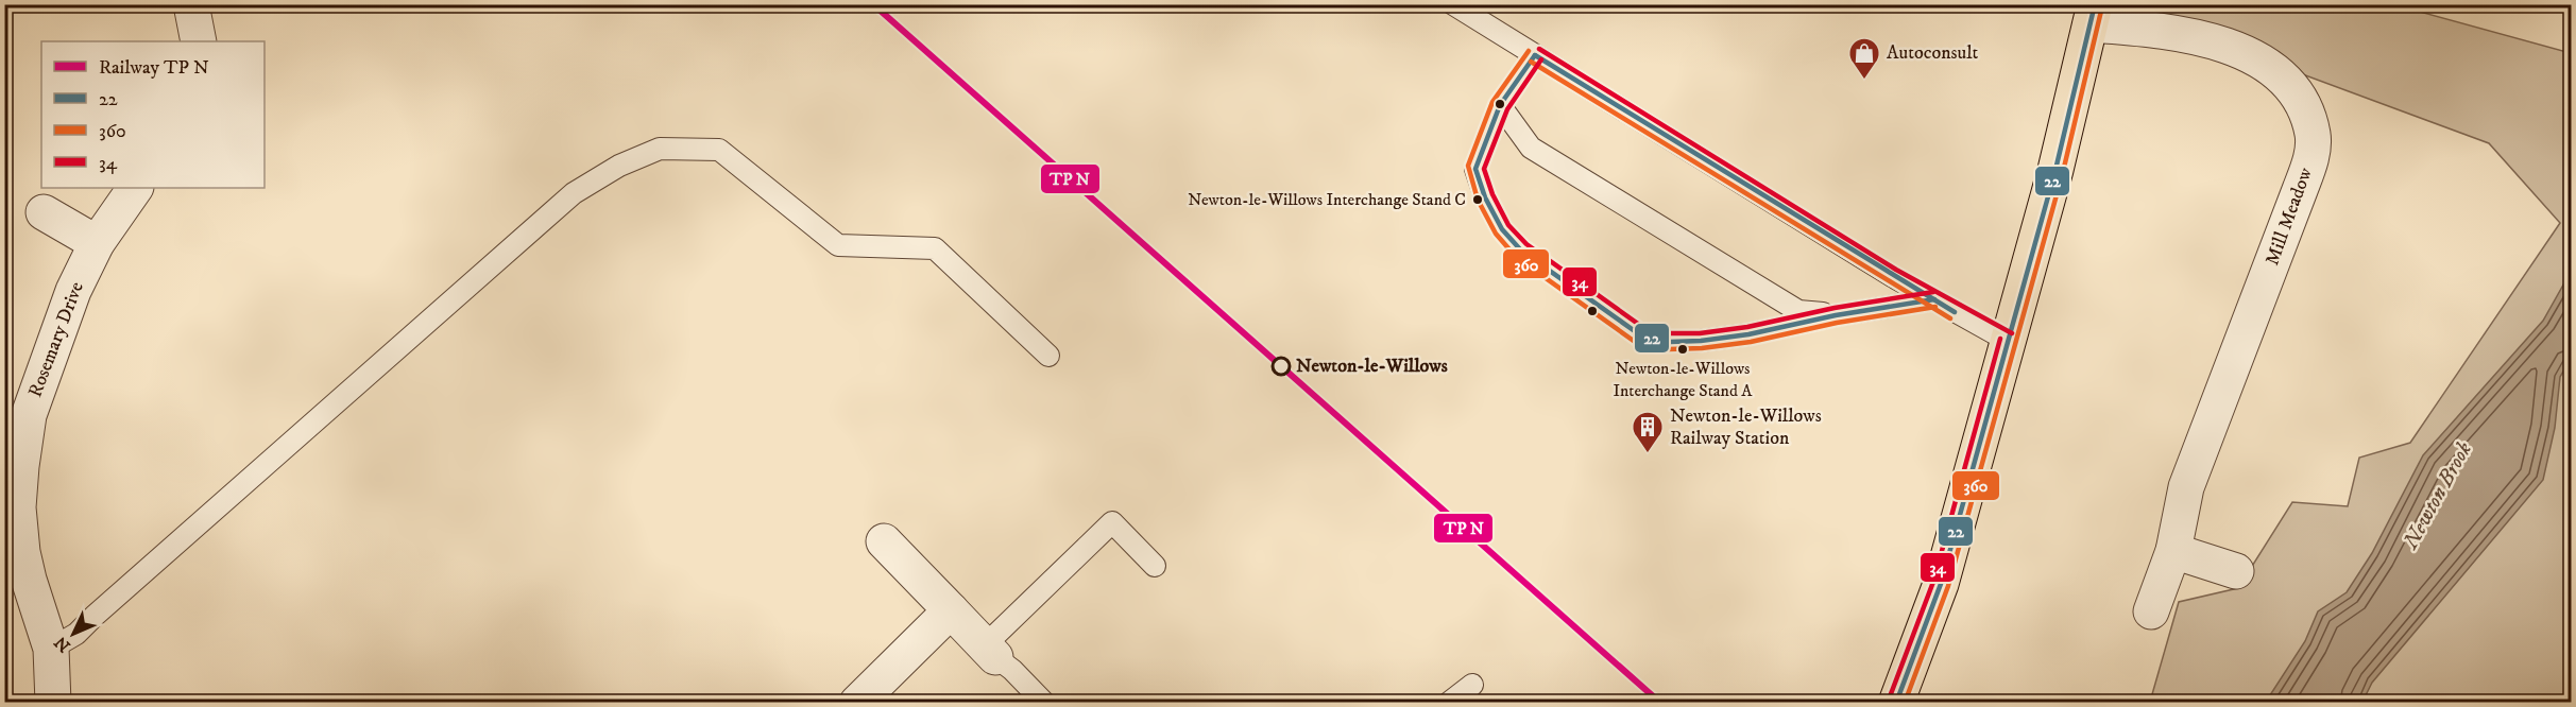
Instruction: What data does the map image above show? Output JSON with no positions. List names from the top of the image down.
{
  "streets": {
    "street": ["Mill Meadow", "Rosemary Drive"]
  },
  "water": ["Newton Brook"],
  "places": {
    "shop": ["Autoconsult"],
    "other": ["Newton-le-Willows Interchange Stand C", "Newton-le-Willows Interchange Stand A", "Newton-le-Willows"],
    "building": ["Newton-le-Willows Railway Station"]
  },
  "lines": ["transit line 22", "transit line 360", "transit line 34"],
  "legend": [
    "Railway TP N",
    "22",
    "360",
    "34"
  ],
  "north": "bottom left"
}
